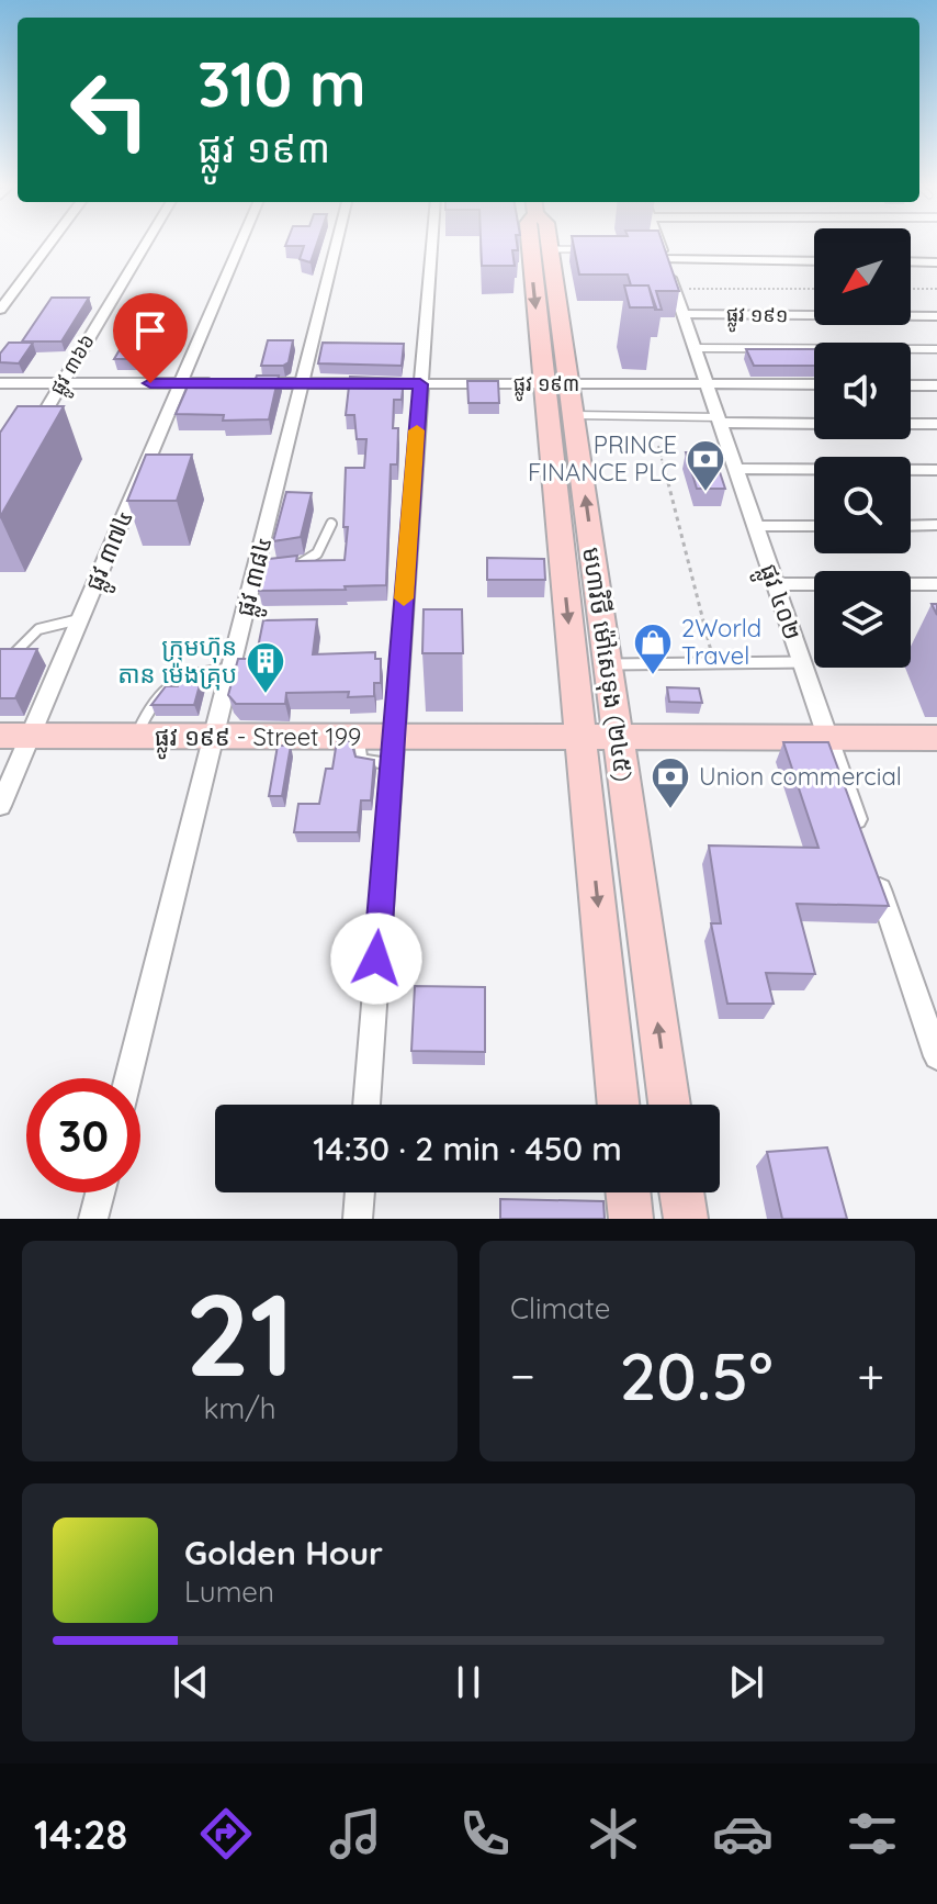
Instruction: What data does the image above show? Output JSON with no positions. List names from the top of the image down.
{
  "streets": {
    "main road": ["មហាវិថី ម៉ៅសេទុង (២៤៥)", "ផ្លូវ ១៩៩ - Street 199"],
    "street": [
      "ផ្លូវ ១៩១",
      "ផ្លូវ ៣៦៦",
      "ផ្លូវ ១៩៣",
      "ផ្លូវ ៣៧៤",
      "ផ្លូវ ៣៨៤",
      "ផ្លូវ ៤០២"
    ]
  },
  "crossings": [
    ["ផ្លូវ ១៩១", "ផ្លូវ ៤០២"],
    ["ផ្លូវ ១៩៣", "ផ្លូវ ៣៨៤"],
    ["ផ្លូវ ១៩៣", "ផ្លូវ ៤០២"],
    ["ផ្លូវ ១៩៣", "មហាវិថី ម៉ៅសេទុង (២៤៥)"],
    ["ផ្លូវ ៣៧៤", "ផ្លូវ ១៩៩ - Street 199"],
    ["ផ្លូវ ៣៨៤", "ផ្លូវ ១៩៩ - Street 199"],
    ["ផ្លូវ ៤០២", "ផ្លូវ ១៩៩ - Street 199"],
    ["មហាវិថី ម៉ៅសេទុង (២៤៥)", "ផ្លូវ ១៩៩ - Street 199"]
  ],
  "places": {
    "bank": ["PRINCE FINANCE PLC", "Union commercial"],
    "shop": ["2World Travel"],
    "building": ["ក្រុមហ៊ុន តាន ម៉េងគ្រុប"]
  },
  "north": "bottom left",
  "page": {
    "turn": ["310 m", "ផ្លូវ ១៩៣"],
    "limit": "30",
    "trip": "14:30 · 2 min · 450 m",
    "tile": [
      ["21", "km/h"],
      "Climate"
    ],
    "heat": ["−", "20.5°", "+"],
    "song": ["Golden Hour", "Lumen"],
    "tabs": "14:28"
  }
}
